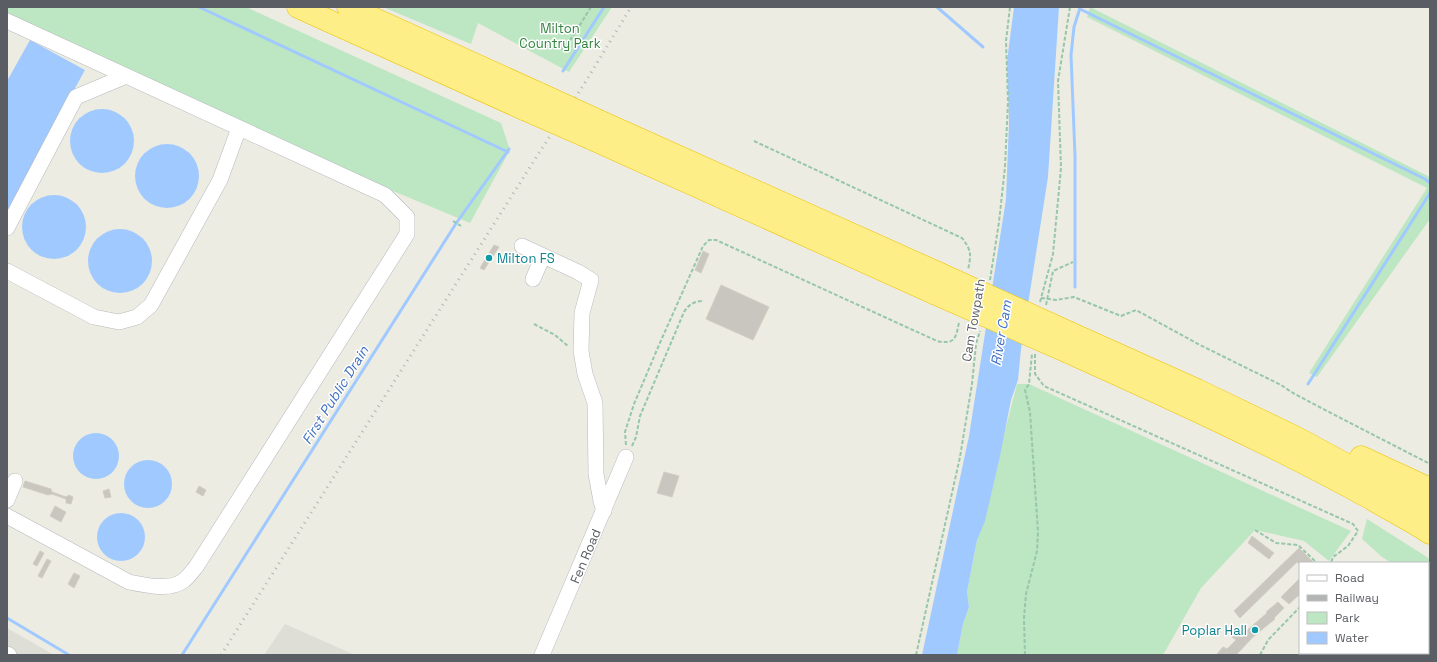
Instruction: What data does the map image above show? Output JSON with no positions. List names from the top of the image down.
{
  "streets": {
    "street": ["Fen Road"],
    "path": ["Cam Towpath"]
  },
  "water": ["River Cam", "First Public Drain"],
  "parks": ["Milton Country Park"],
  "places": ["Milton FS", "Poplar Hall"],
  "legend": [
    "Road",
    "Railway",
    "Park",
    "Water"
  ]
}
